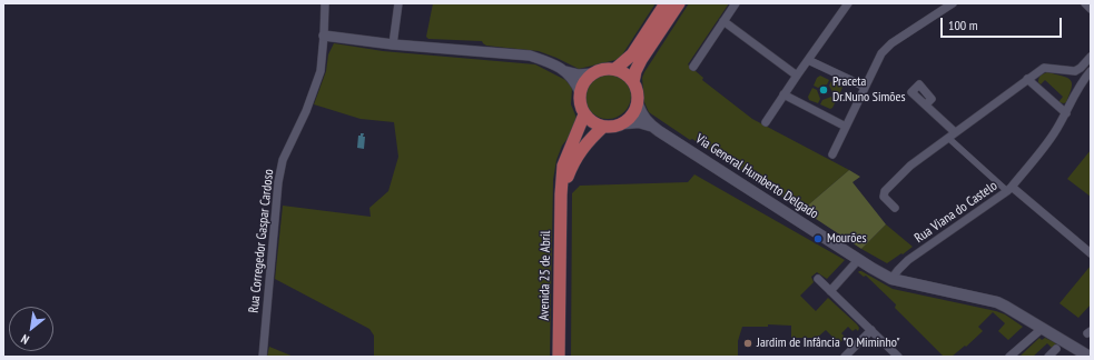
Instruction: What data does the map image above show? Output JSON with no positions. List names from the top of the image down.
{
  "streets": {
    "main road": ["Via General Humberto Delgado", "Avenida 25 de Abril"],
    "street": ["Rua Viana do Castelo", "Rua Corregedor Gaspar Cardoso"]
  },
  "crossings": [
    ["Via General Humberto Delgado", "Rua Viana do Castelo"],
    ["Via General Humberto Delgado", "Avenida 25 de Abril"]
  ],
  "places": ["Praceta Dr.Nuno Simões", "Mourões", "Jardim de Infância \"O Miminho\""],
  "scale_bar": "100 m",
  "north": "bottom left"
}
